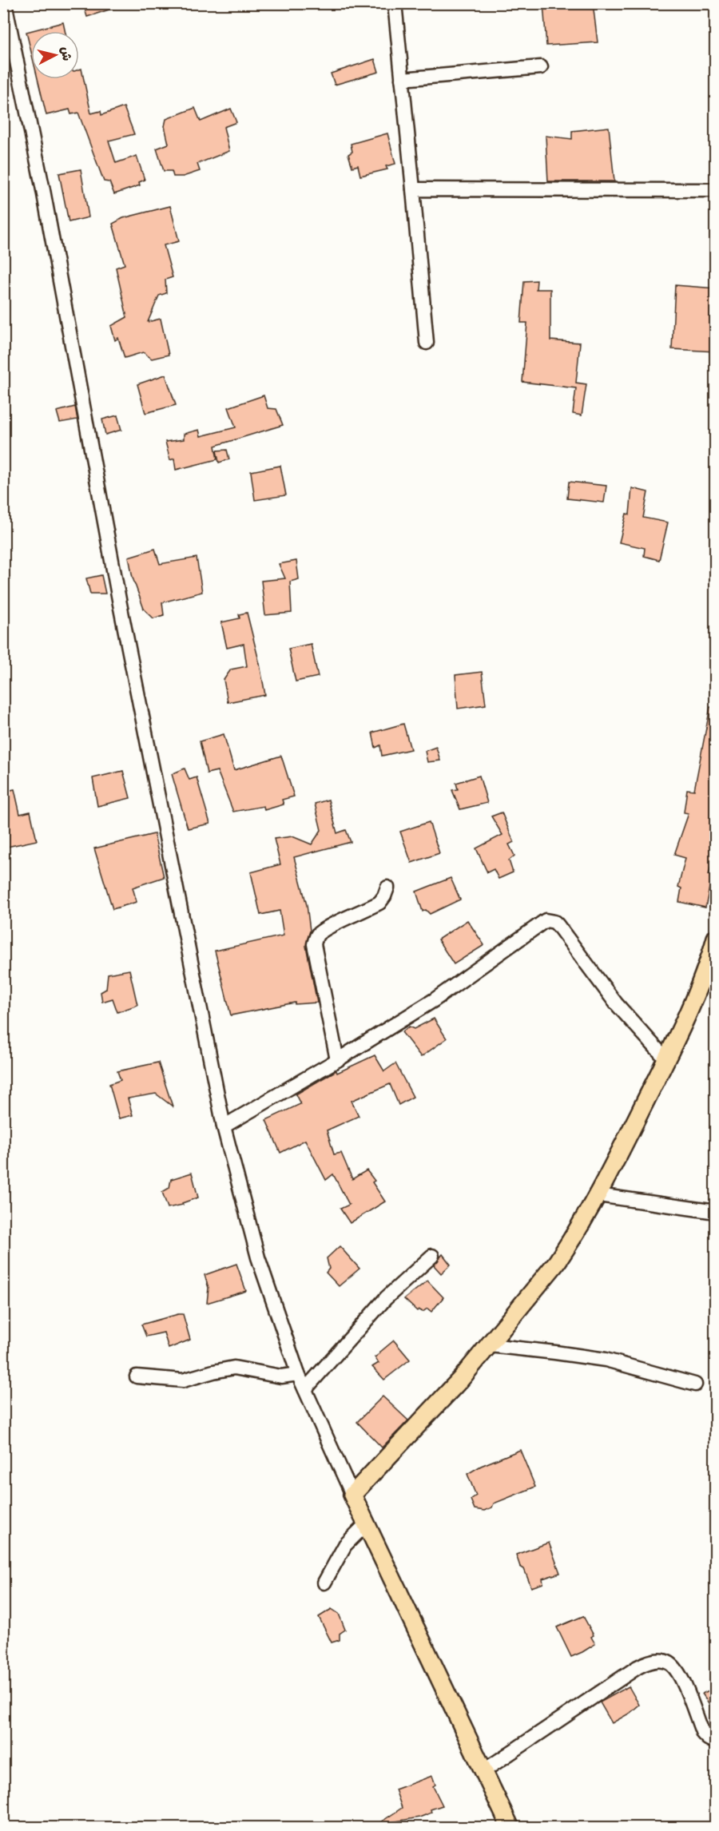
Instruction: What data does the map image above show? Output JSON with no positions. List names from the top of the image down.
{
  "north": "right"
}
